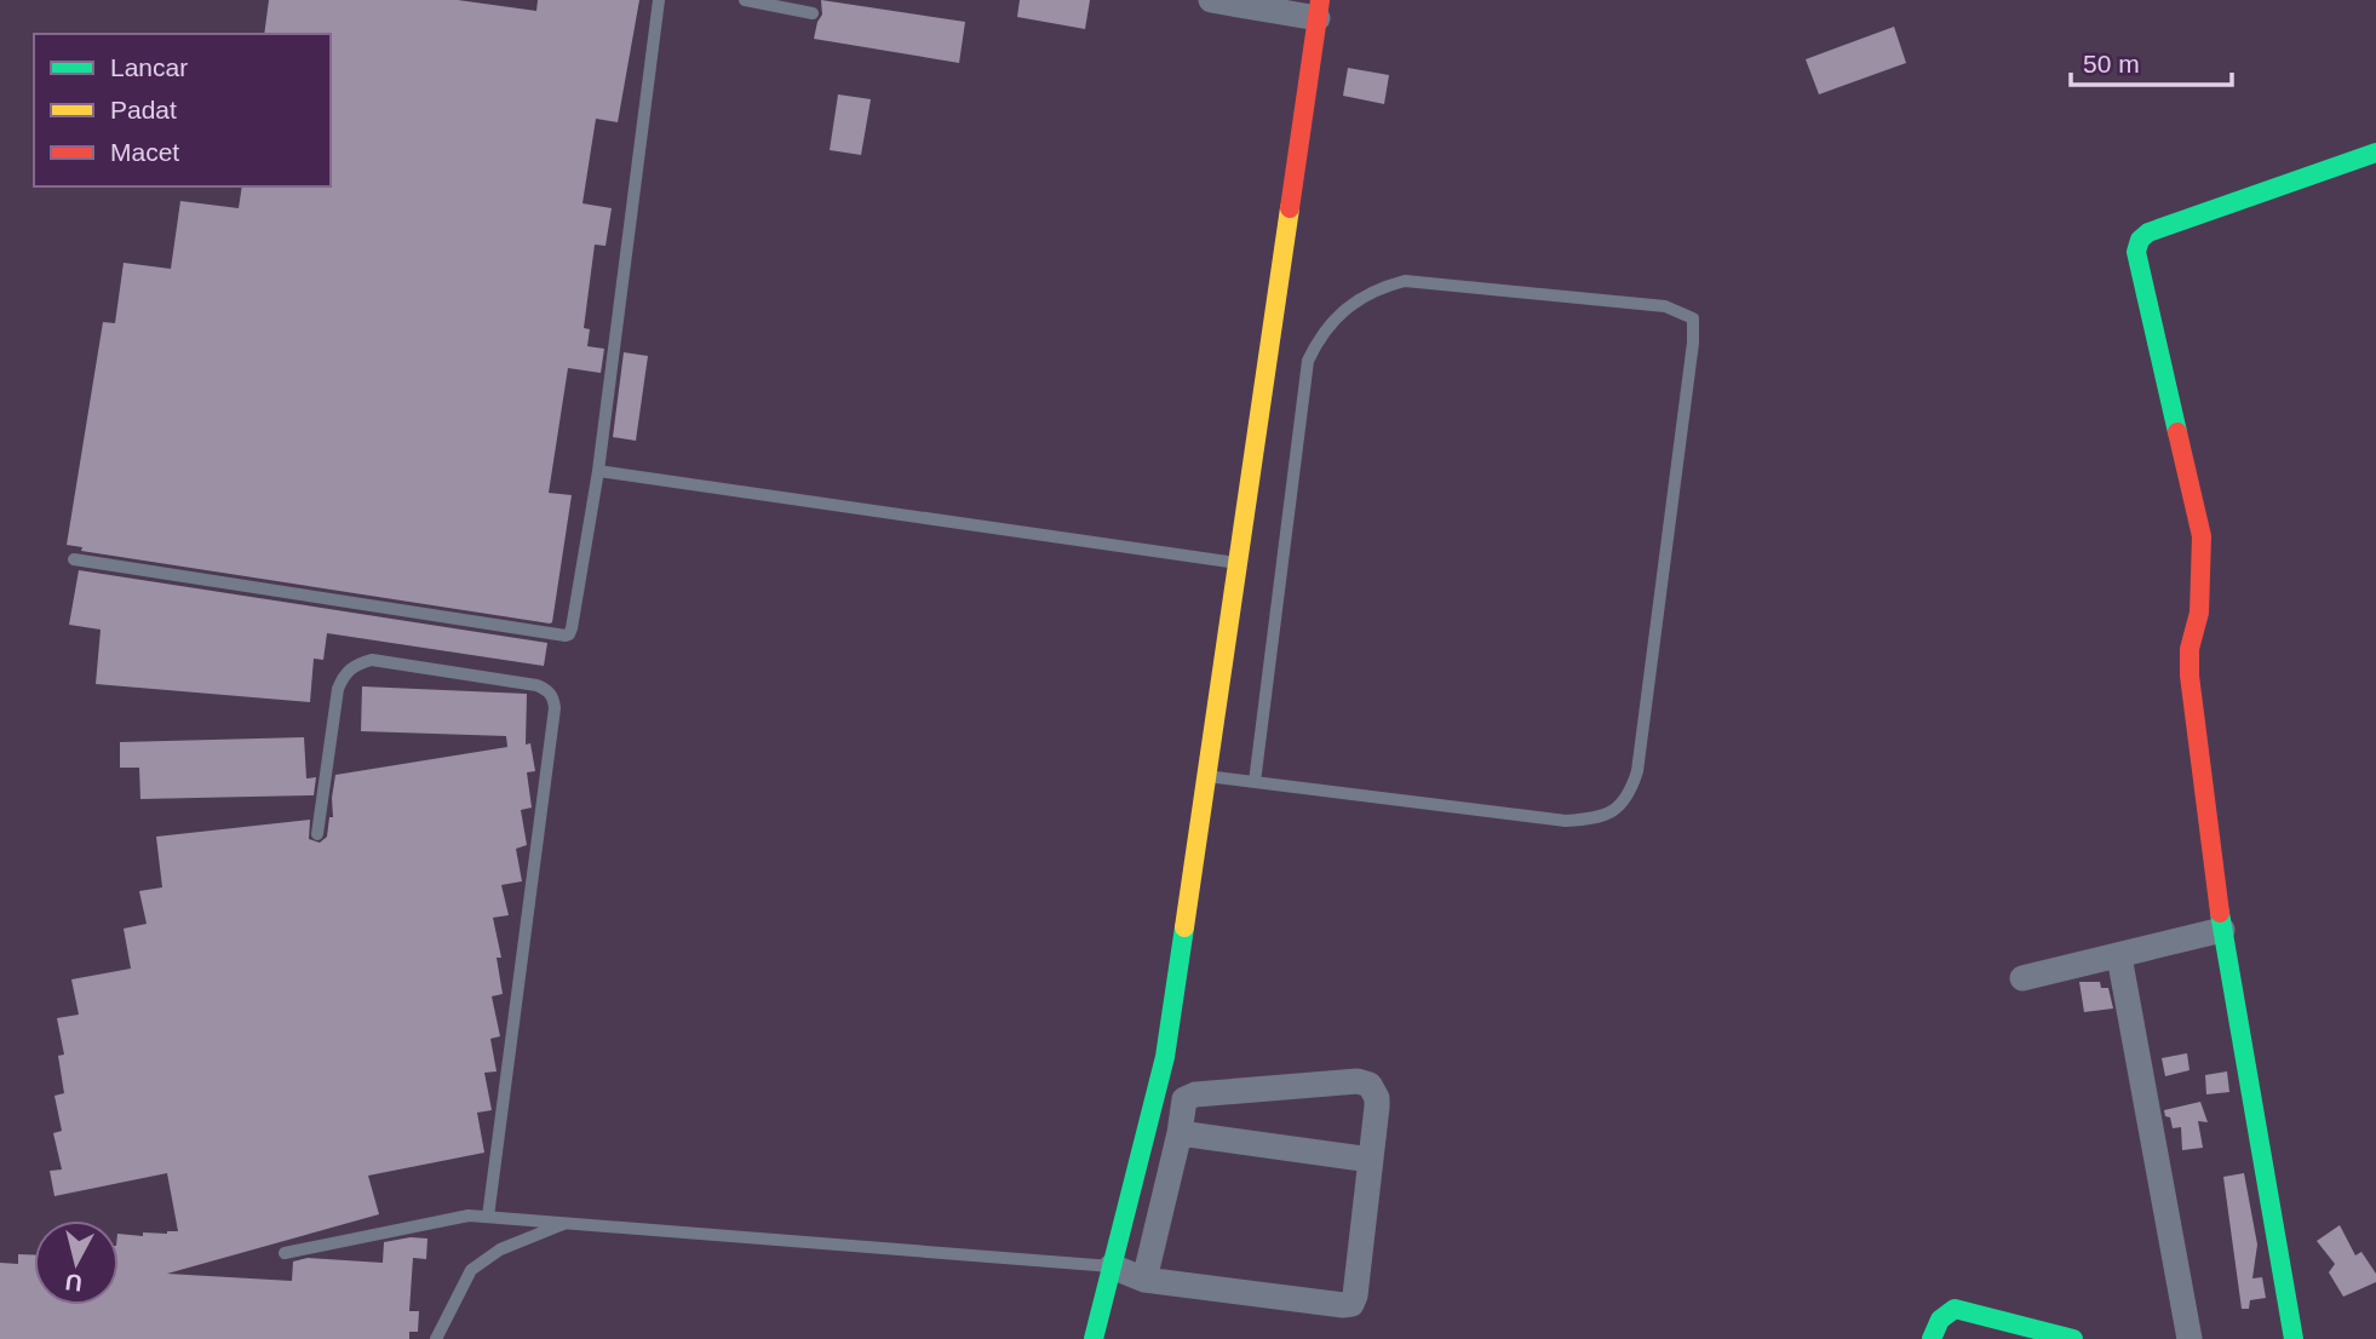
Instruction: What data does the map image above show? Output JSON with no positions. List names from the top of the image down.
{
  "legend": ["Lancar", "Padat", "Macet"],
  "scale_bar": "50 m",
  "north": "bottom"
}
